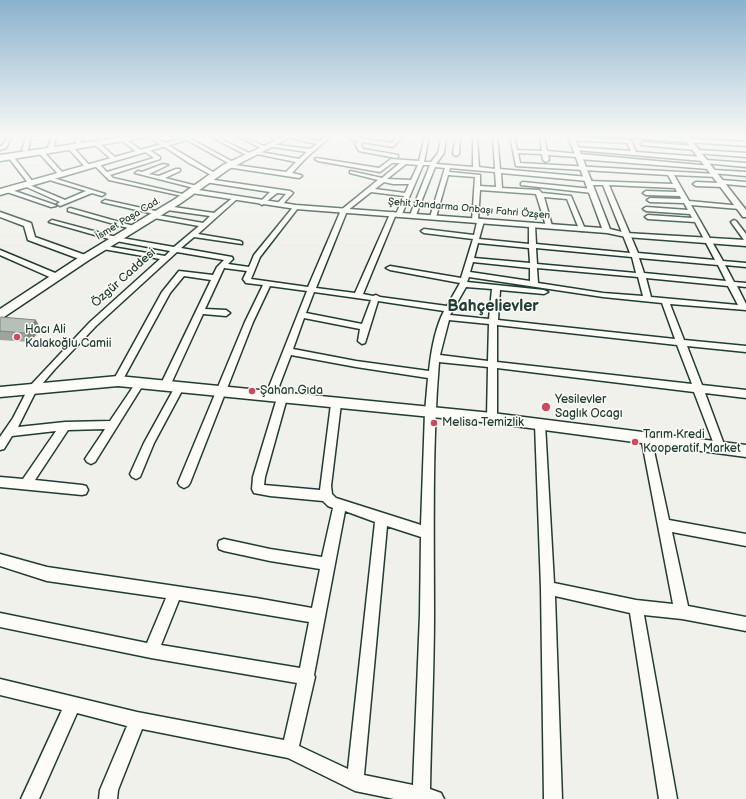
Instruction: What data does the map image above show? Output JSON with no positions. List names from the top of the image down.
{
  "streets": {
    "main road": ["İsmet Paşa Cad."],
    "street": ["Şehit Jandarma Onbaşı Fahri Özşen", "Özgür Caddesi"]
  },
  "crossings": [
    ["Şehit Jandarma Onbaşı Fahri Özşen", "İsmet Paşa Cad."],
    ["Şehit Jandarma Onbaşı Fahri Özşen", "Özgür Caddesi"]
  ],
  "districts": ["Bahçelievler"],
  "places": [
    "Hacı Ali Kalakoğlu Camii",
    "Şahan Gıda",
    "Yesilevler Saglık Ocagı",
    "Melisa Temizlik",
    "Tarım Kredi Kooperatif Market"
  ]
}
